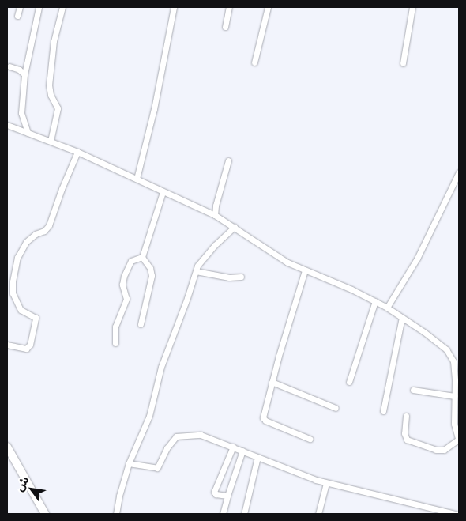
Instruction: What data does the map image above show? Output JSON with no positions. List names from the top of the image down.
{
  "north": "top left"
}
